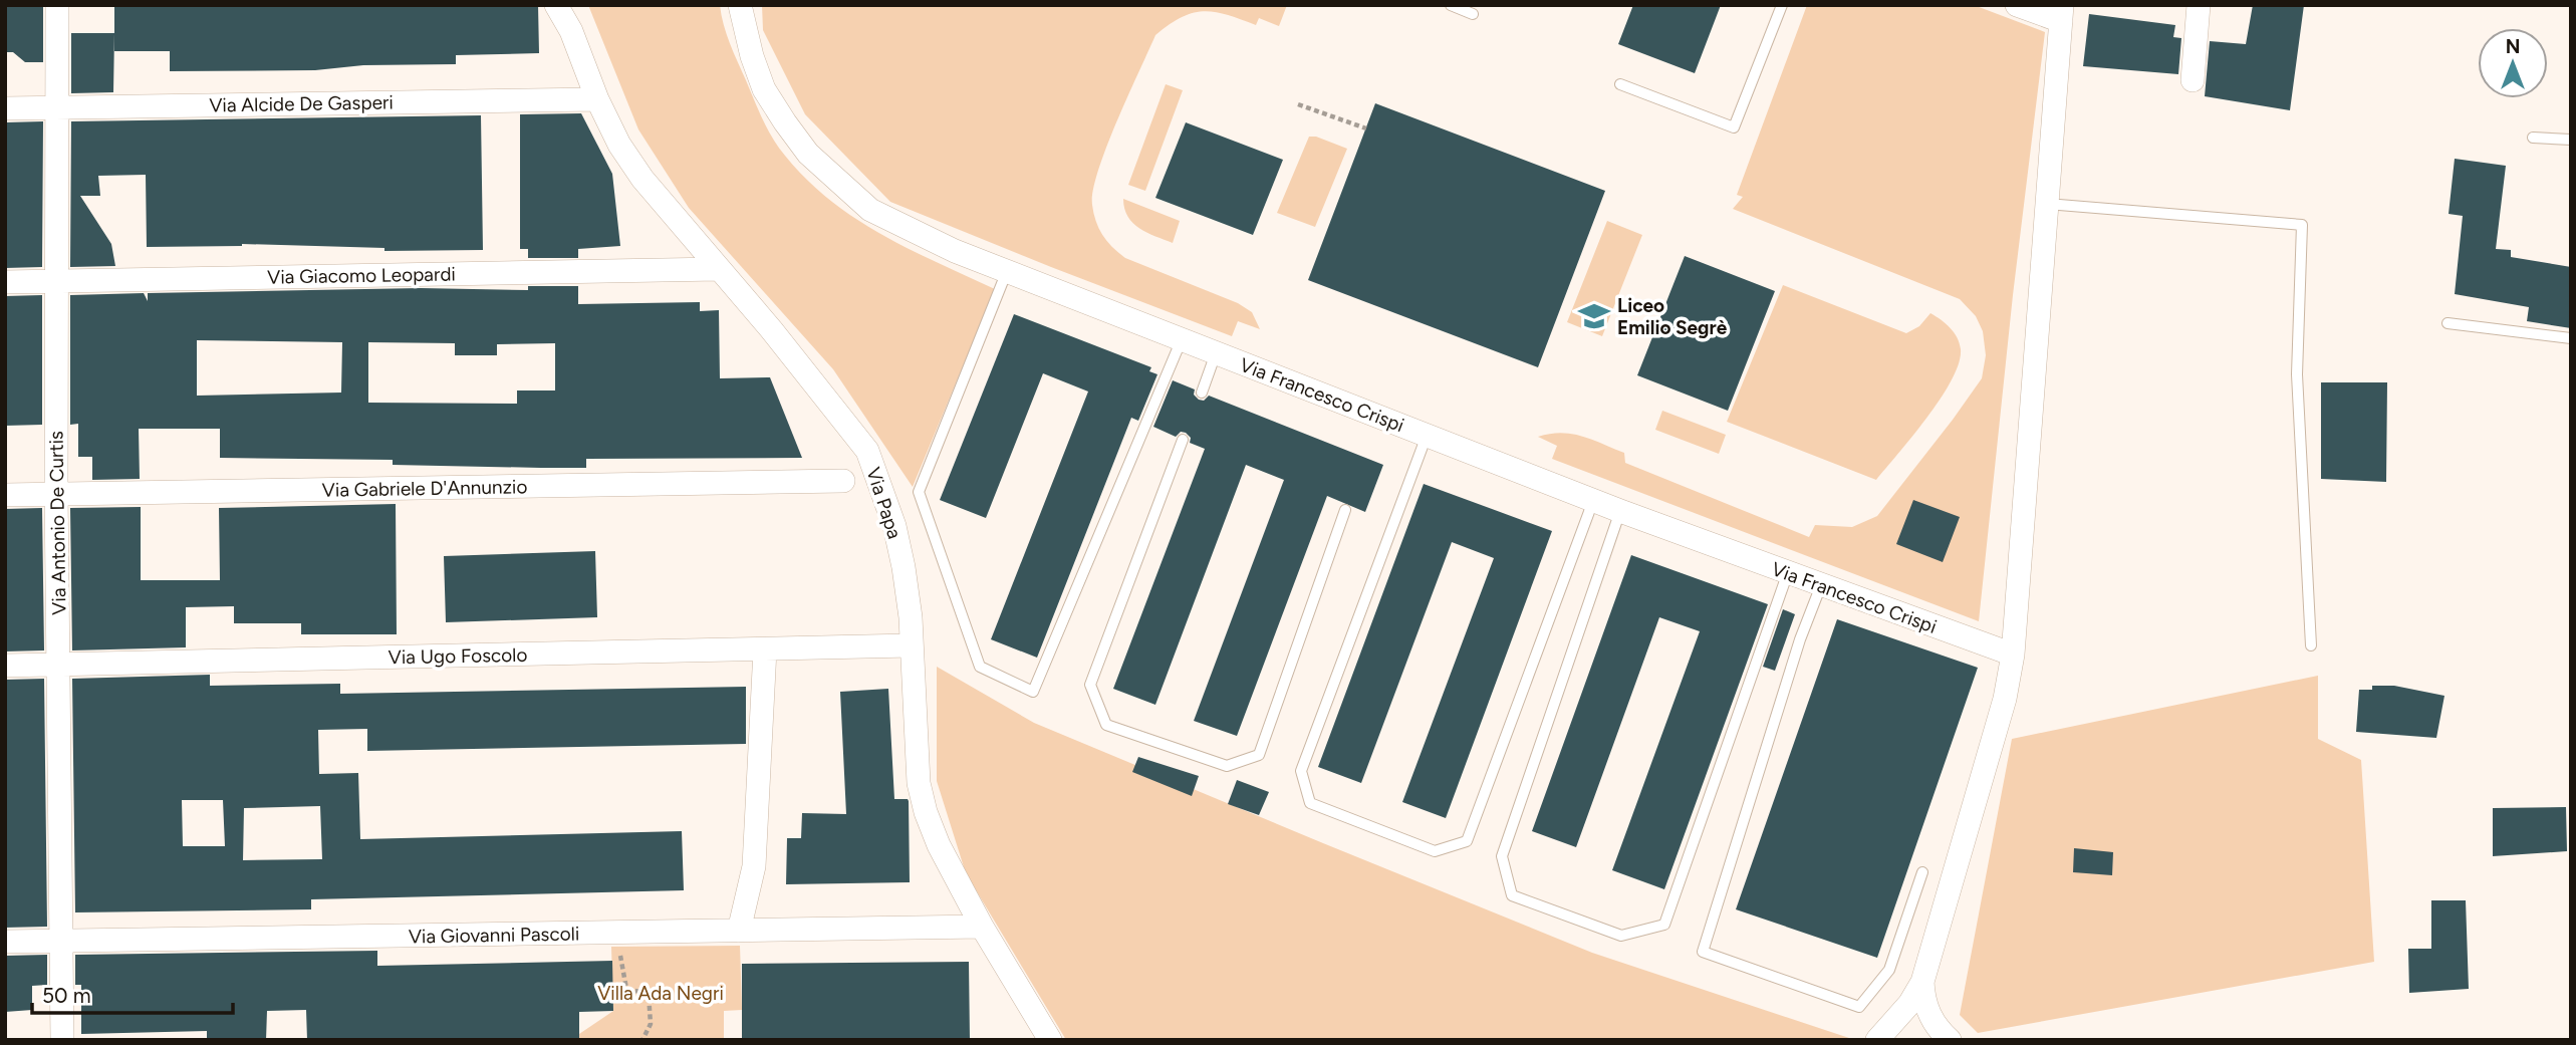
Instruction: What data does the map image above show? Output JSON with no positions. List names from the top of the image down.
{
  "streets": {
    "street": [
      "Via Alcide De Gasperi",
      "Via Giacomo Leopardi",
      "Via Francesco Crispi",
      "Via Gabriele D'Annunzio",
      "Via Papa",
      "Via Antonio De Curtis",
      "Via Ugo Foscolo",
      "Via Giovanni Pascoli"
    ]
  },
  "crossings": [
    ["Via Alcide De Gasperi", "Via Papa"],
    ["Via Alcide De Gasperi", "Via Antonio De Curtis"],
    ["Via Giacomo Leopardi", "Via Papa"],
    ["Via Giacomo Leopardi", "Via Antonio De Curtis"],
    ["Via Gabriele D'Annunzio", "Via Antonio De Curtis"],
    ["Via Papa", "Via Ugo Foscolo"],
    ["Via Papa", "Via Giovanni Pascoli"],
    ["Via Antonio De Curtis", "Via Ugo Foscolo"],
    ["Via Antonio De Curtis", "Via Giovanni Pascoli"]
  ],
  "parks": ["Villa Ada Negri"],
  "places": {
    "school or university": ["Liceo Emilio Segrè"]
  },
  "scale_bar": "50 m",
  "north": "top"
}
